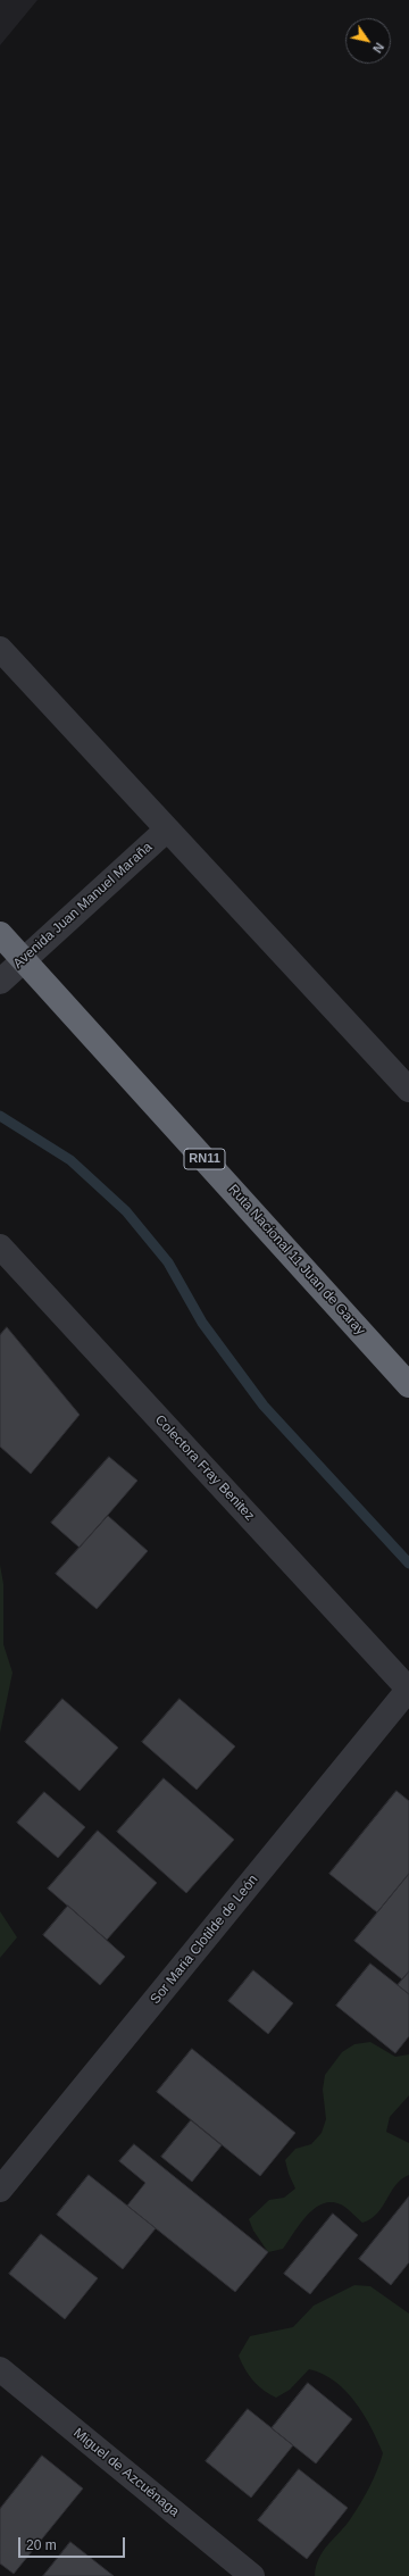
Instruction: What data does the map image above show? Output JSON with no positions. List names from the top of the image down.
{
  "streets": {
    "highway": ["RN11", "Ruta Nacional 11 Juan de Garay"],
    "street": [
      "Avenida Juan Manuel Maraña",
      "Colectora Fray Benitez",
      "Sor Maria Clotilde de León",
      "Miguel de Azcuénaga"
    ]
  },
  "crossings": [
    ["Avenida Juan Manuel Maraña", "Ruta Nacional 11 Juan de Garay"],
    ["Colectora Fray Benitez", "Sor Maria Clotilde de León"]
  ],
  "scale_bar": "20 m",
  "north": "bottom right"
}
